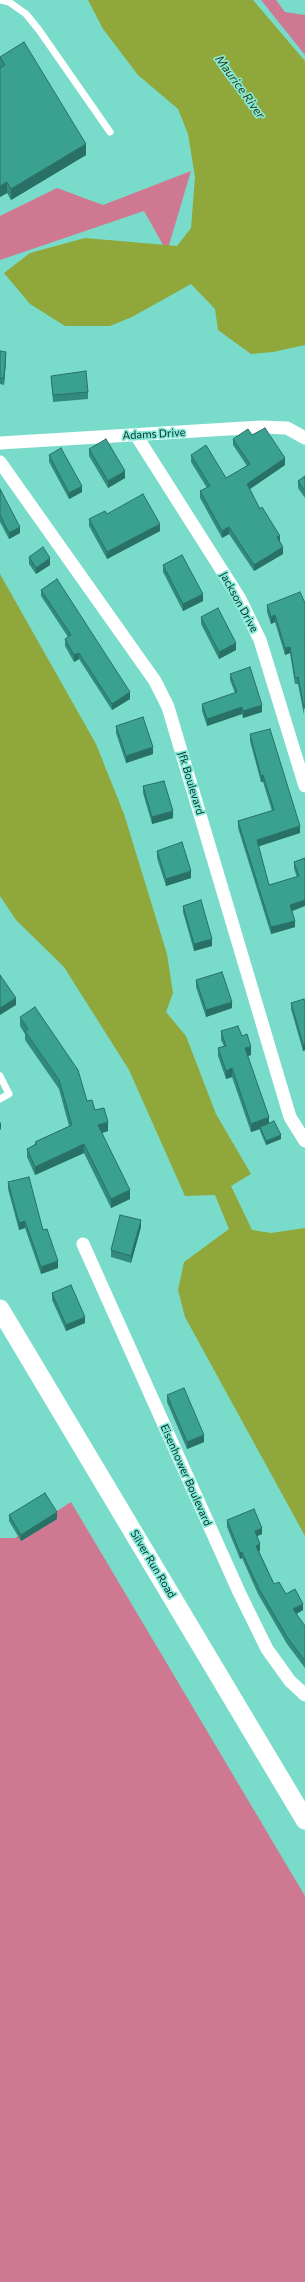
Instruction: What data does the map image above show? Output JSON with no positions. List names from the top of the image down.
{
  "streets": {
    "main road": ["Silver Run Road"],
    "street": [
      "Adams Drive",
      "Jackson Drive",
      "Jfk Boulevard",
      "Eisenhower Boulevard"
    ]
  },
  "crossings": [
    ["Adams Drive", "Jackson Drive"]
  ],
  "water": ["Maurice River"]
}
